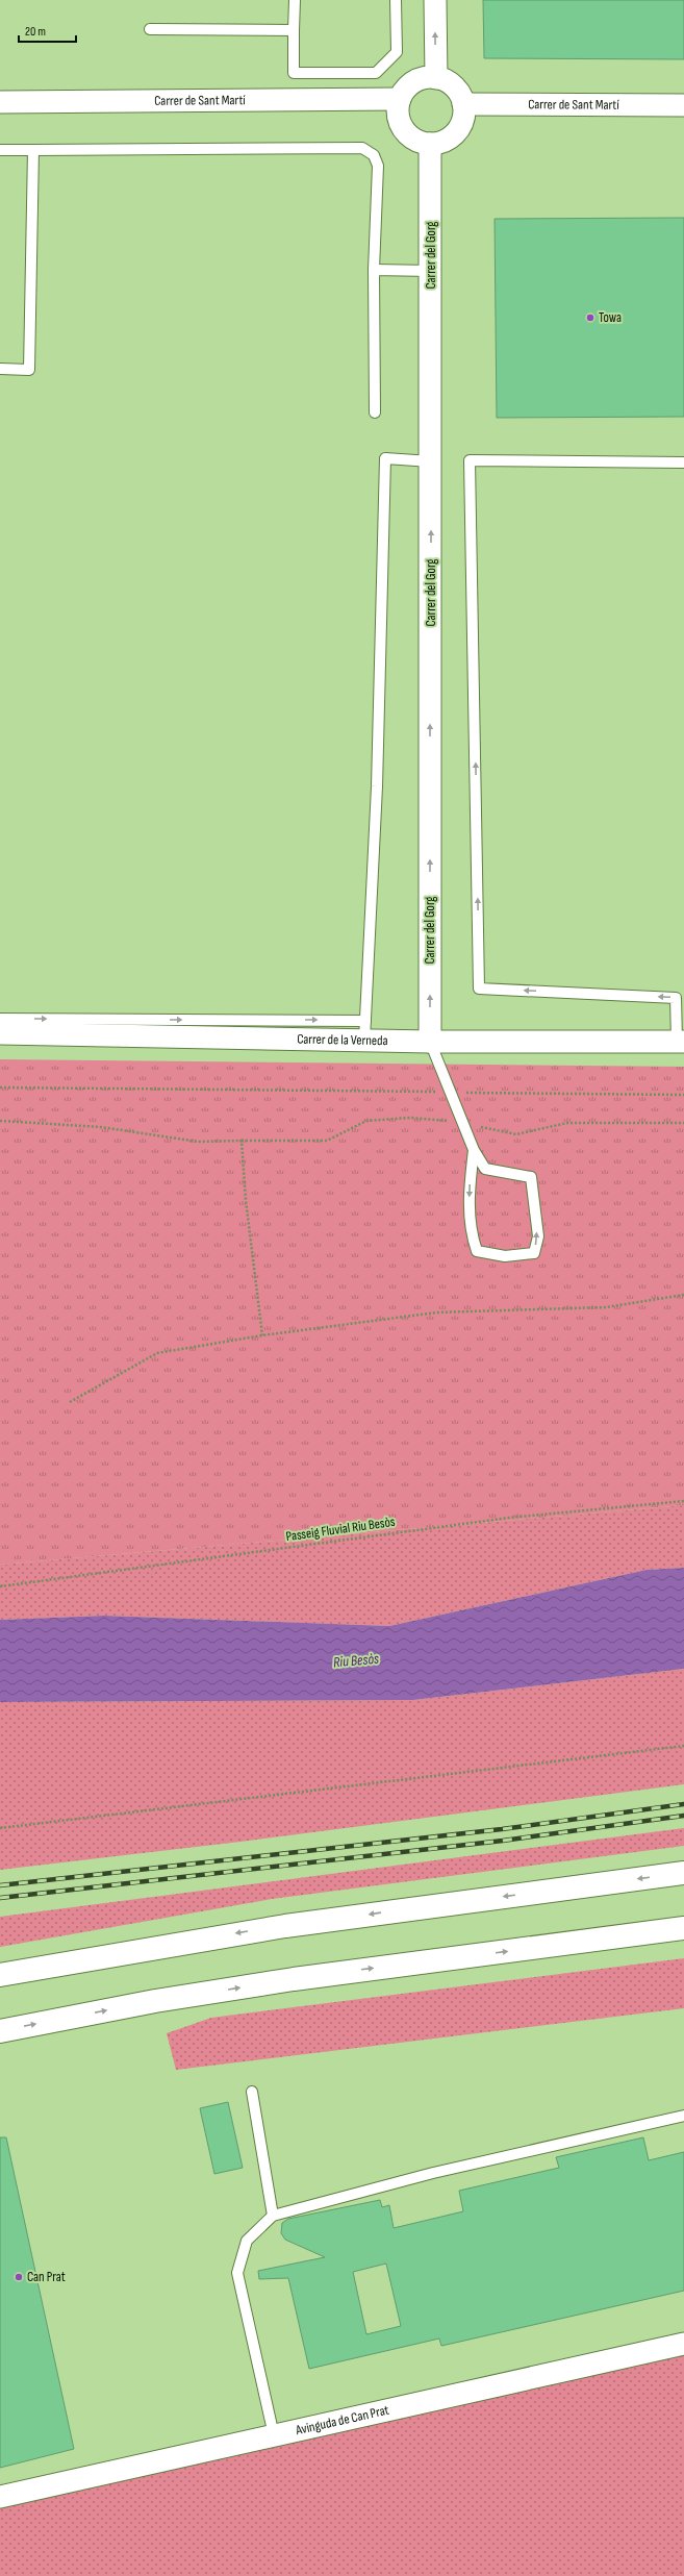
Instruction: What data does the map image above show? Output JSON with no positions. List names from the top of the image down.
{
  "streets": {
    "street": [
      "Carrer de Sant Martí",
      "Carrer del Gorg",
      "Carrer de la Verneda",
      "Avinguda de Can Prat"
    ],
    "path": ["Passeig Fluvial Riu Besòs"]
  },
  "crossings": [
    ["Carrer de Sant Martí", "Carrer del Gorg"],
    ["Carrer del Gorg", "Carrer de la Verneda"]
  ],
  "one_way": ["Carrer del Gorg"],
  "water": ["Riu Besòs"],
  "places": ["Towa", "Can Prat"],
  "scale_bar": "20 m"
}
